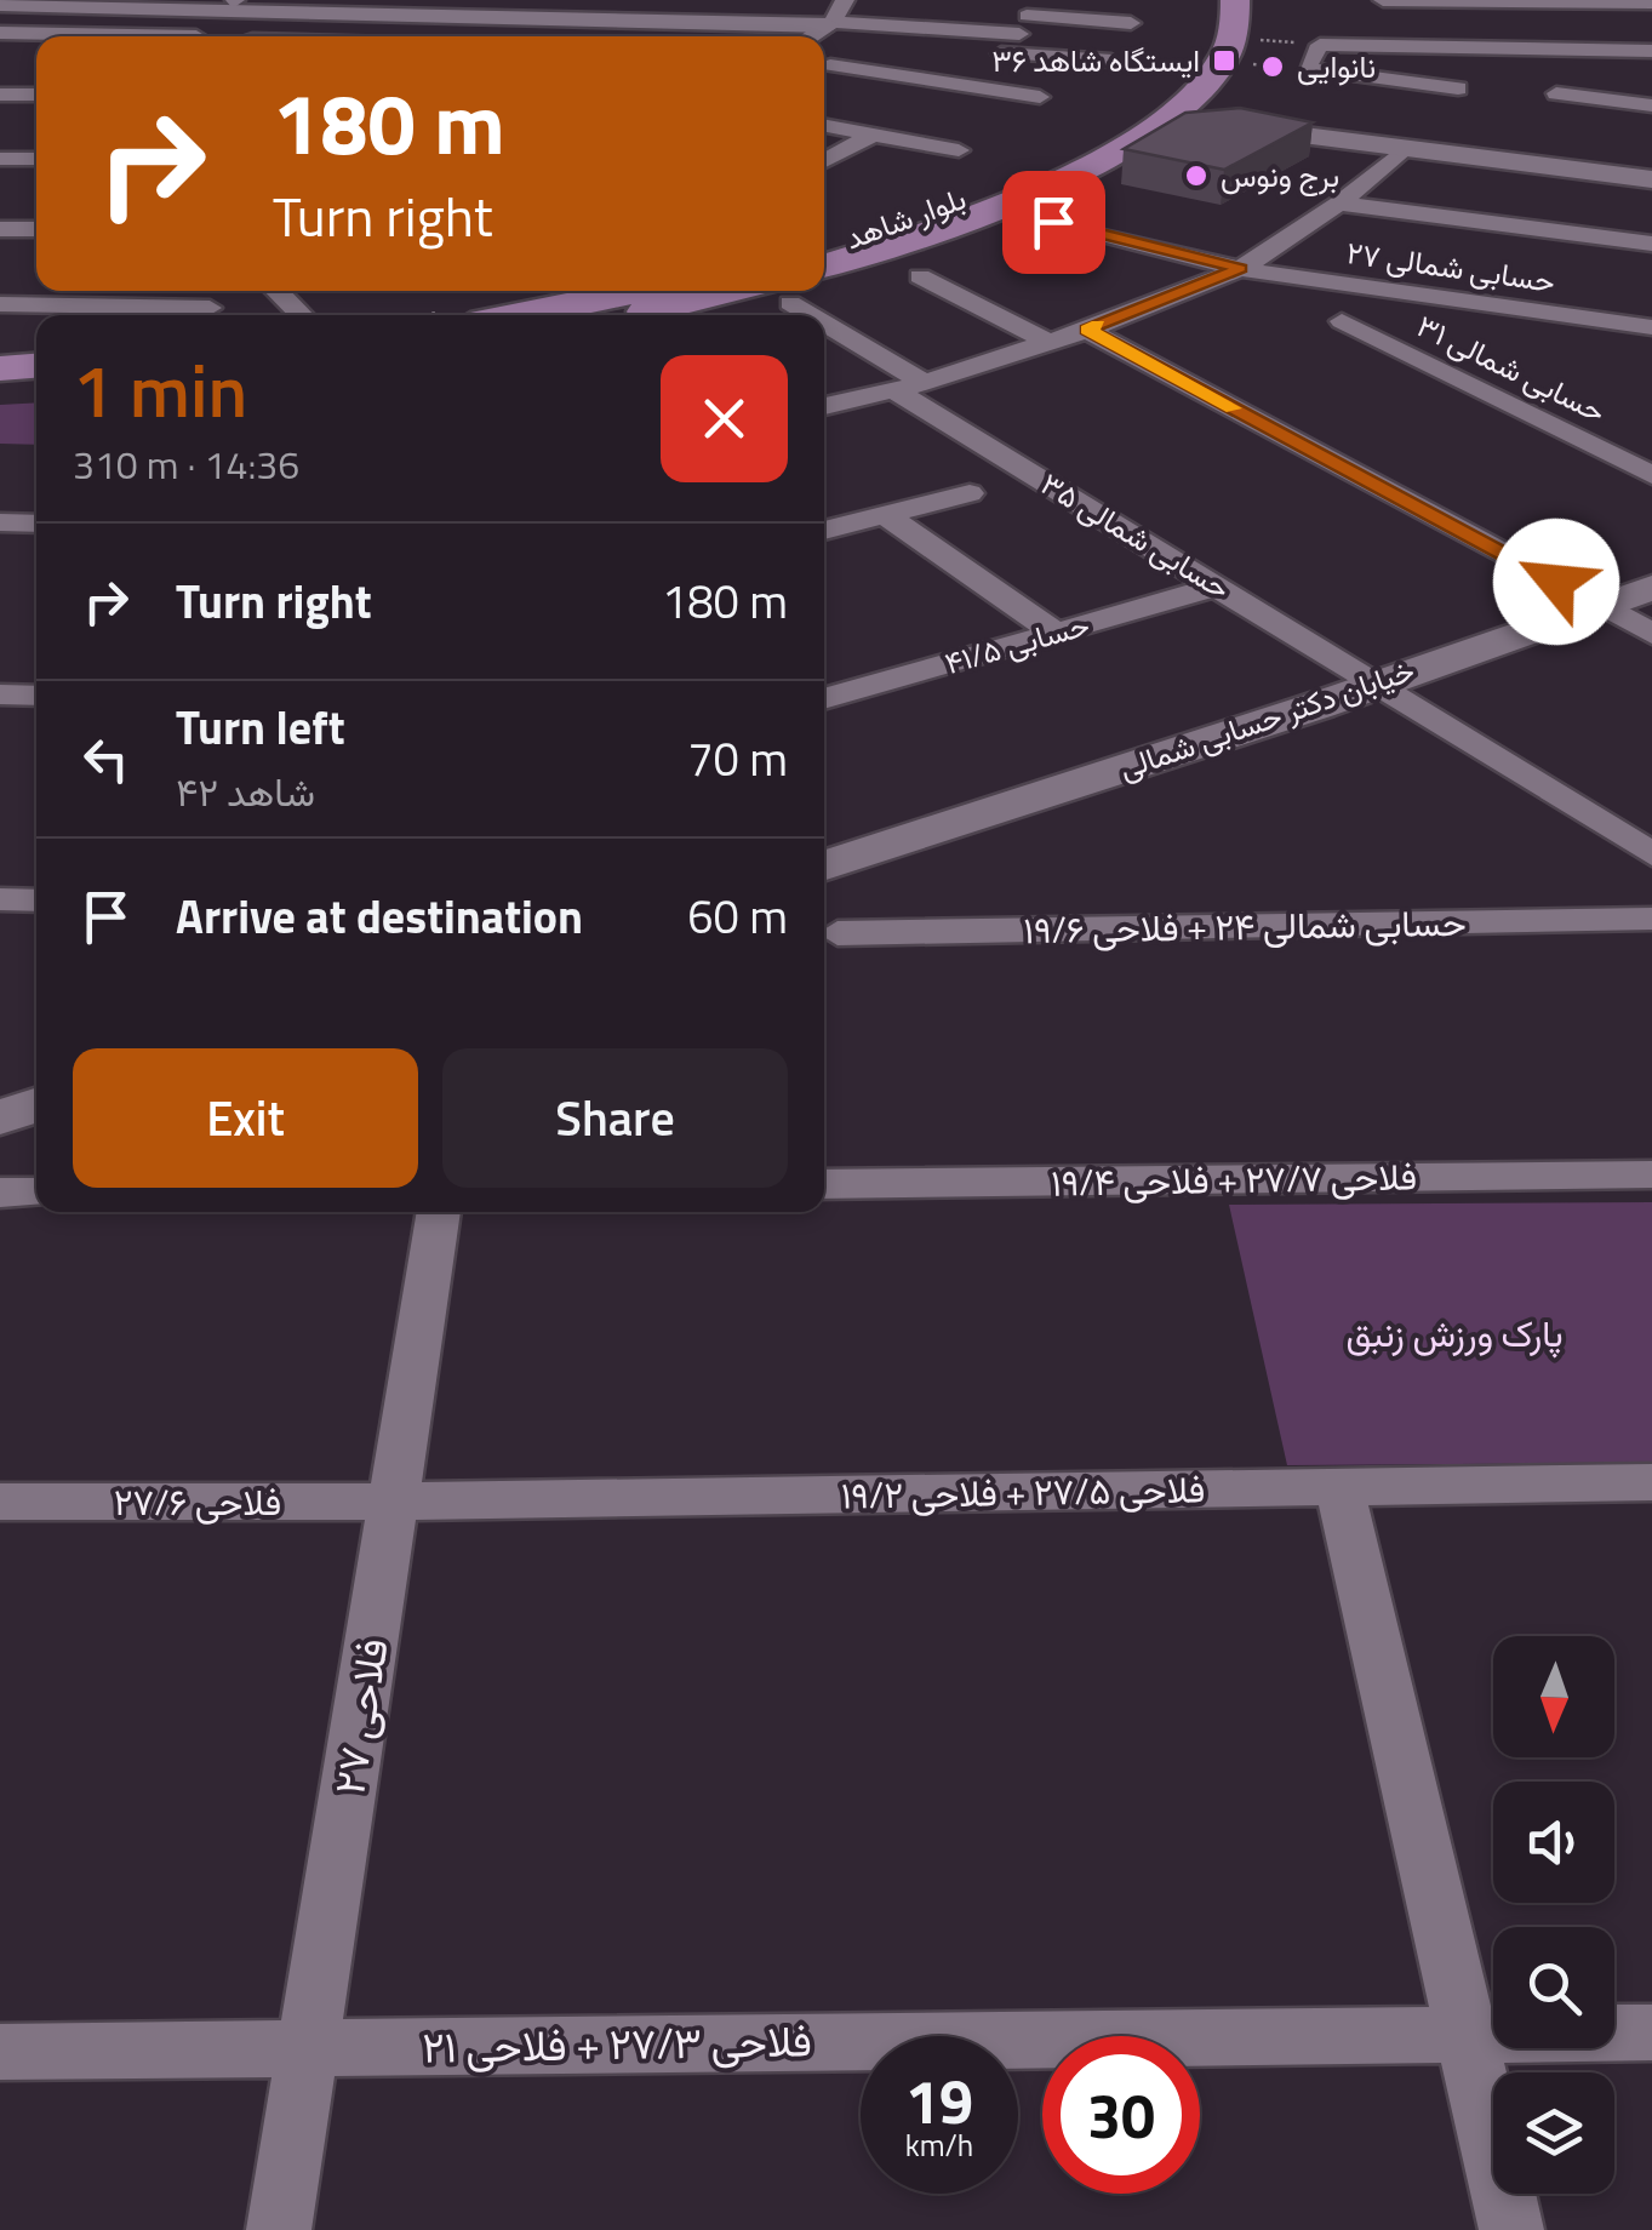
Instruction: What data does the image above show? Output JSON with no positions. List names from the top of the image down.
{
  "streets": {
    "main road": ["بلوار شاهد"],
    "street": [
      "حسابی شمالی ۲۷",
      "حسابی شمالی ۳۱",
      "حسابی شمالی ۳۵",
      "حسابی ۴۱/۵",
      "خیابان دکتر حسابی شمالی",
      "حسابی شمالی ۲۴ + فلاحی ۱۹/۶",
      "فلاحی ۲۷/۷ + فلاحی ۱۹/۴",
      "فلاحی ۲۷/۵ + فلاحی ۱۹/۲",
      "فلاحی ۲۷/۶",
      "فلاحی ۲۷",
      "فلاحی ۲۷/۳ + فلاحی ۲۱"
    ]
  },
  "crossings": [
    ["حسابی شمالی ۳۵", "حسابی ۴۱/۵"],
    ["حسابی شمالی ۳۵", "خیابان دکتر حسابی شمالی"],
    ["فلاحی ۲۷/۵ + فلاحی ۱۹/۲", "فلاحی ۲۷/۶"],
    ["فلاحی ۲۷/۵ + فلاحی ۱۹/۲", "فلاحی ۲۷"],
    ["فلاحی ۲۷/۶", "فلاحی ۲۷"],
    ["فلاحی ۲۷", "فلاحی ۲۷/۳ + فلاحی ۲۱"]
  ],
  "parks": ["پارک ورزش زنبق"],
  "places": {
    "transit": ["ایستگاه شاهد ۳۶"],
    "other": ["نانوایی", "برج ونوس"]
  },
  "north": "bottom",
  "page": {
    "turn": ["180 m", "Turn right"],
    "heading": ["1 min", "310 m · 14:36"],
    "list": [
      {
        "name": "Turn right",
        "value": "180 m"
      },
      {
        "name": "Turn left",
        "note": "شاهد ۴۲",
        "value": "70 m"
      },
      {
        "name": "Arrive at destination",
        "value": "60 m"
      }
    ],
    "buttons": ["Exit", "Share"],
    "speed": "19 km/h",
    "limit": "30"
  }
}
